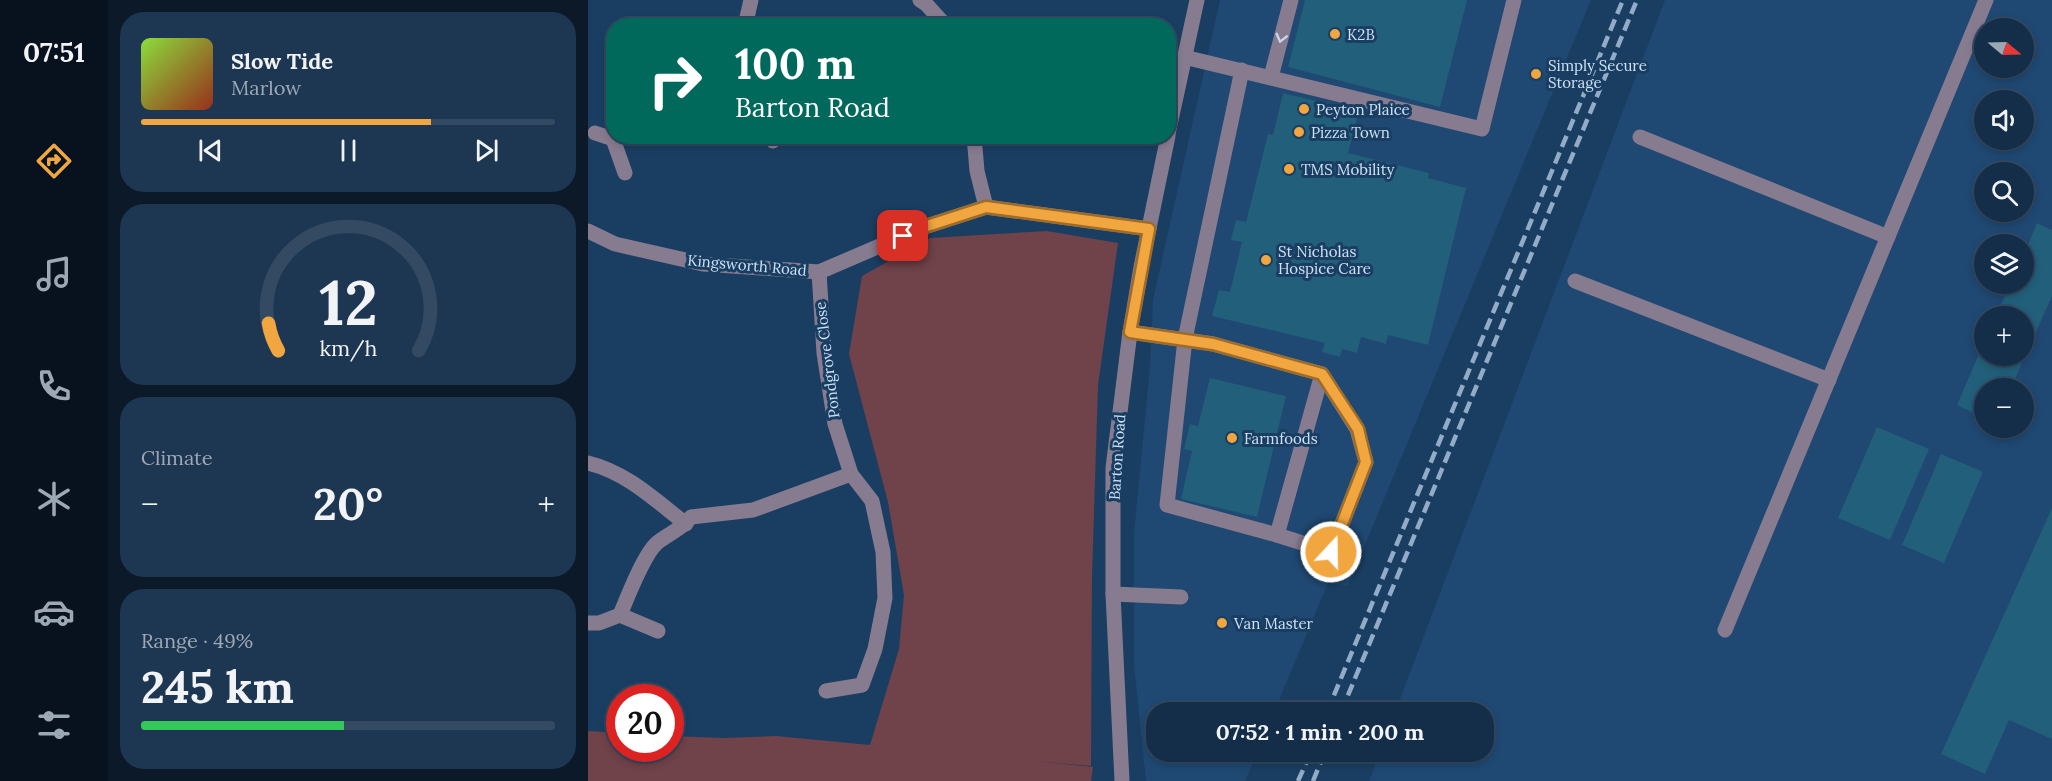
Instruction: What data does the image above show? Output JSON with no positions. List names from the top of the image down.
{
  "streets": {
    "street": ["Kingsworth Road", "Pondgrove Close", "Barton Road"]
  },
  "crossings": [
    ["Kingsworth Road", "Pondgrove Close"],
    ["Kingsworth Road", "Barton Road"]
  ],
  "places": [
    "K2B",
    "Simply Secure Storage",
    "Peyton Plaice",
    "Pizza Town",
    "TMS Mobility",
    "St Nicholas Hospice Care",
    "Farmfoods",
    "Van Master"
  ],
  "north": "right",
  "page": {
    "tabs": "07:51",
    "map_buttons": ["+", "−"],
    "turn": ["100 m", "Barton Road"],
    "song": ["Slow Tide", "Marlow"],
    "tile": [
      "Climate",
      ["Range · 49%", "245 km"]
    ],
    "heat": ["−", "20°", "+"],
    "limit": "20",
    "trip": "07:52 · 1 min · 200 m",
    "gauge": ["12", "km/h"]
  }
}
